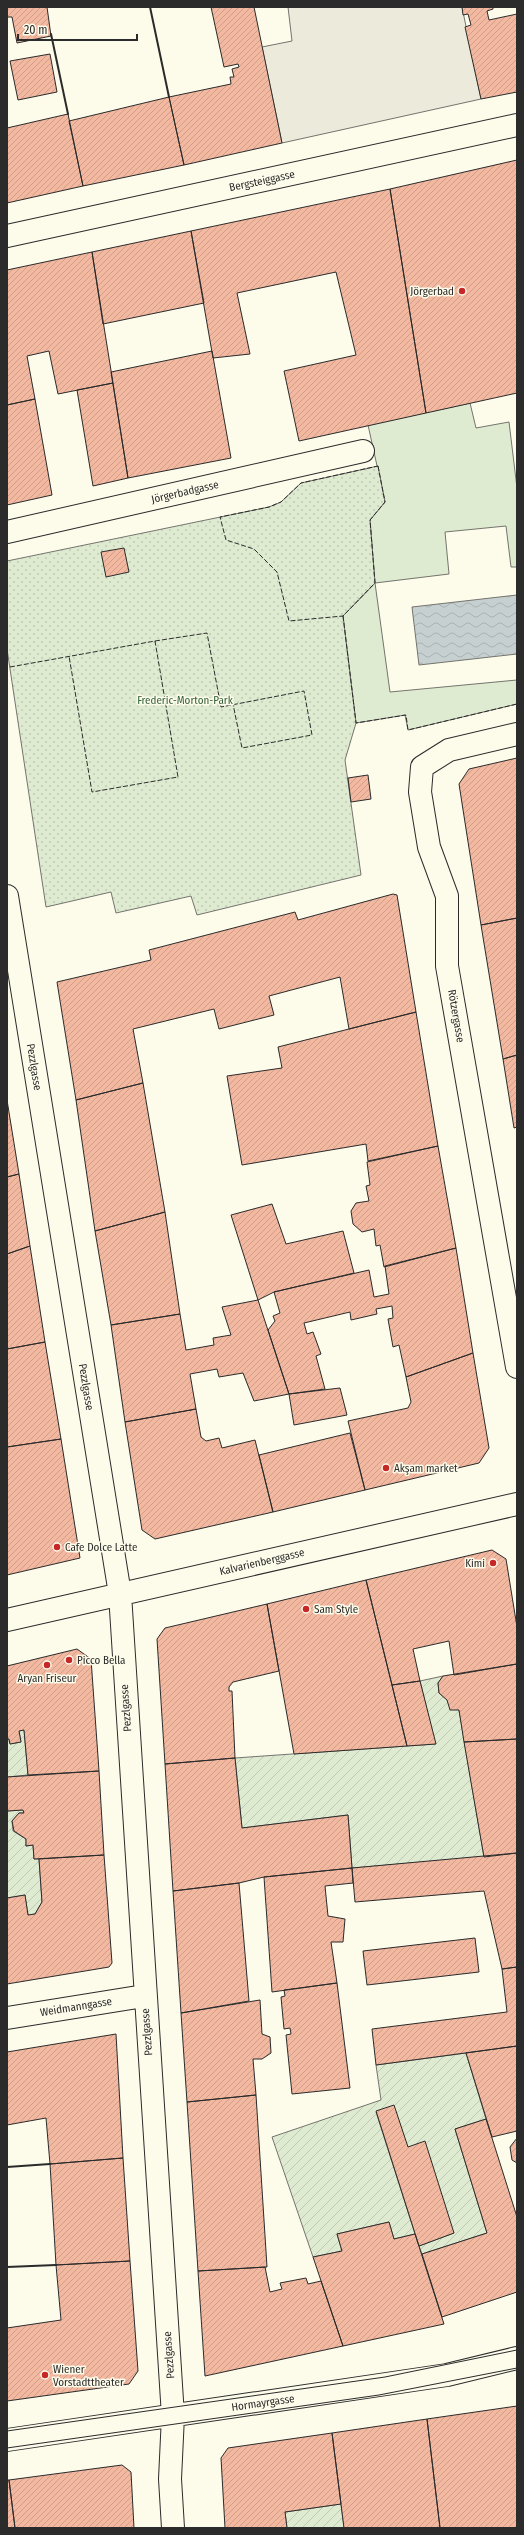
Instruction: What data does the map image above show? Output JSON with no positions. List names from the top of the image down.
{
  "streets": {
    "street": [
      "Bergsteiggasse",
      "Jörgerbadgasse",
      "Rötzergasse",
      "Pezzlgasse",
      "Kalvarienberggasse",
      "Weidmanngasse",
      "Hormayrgasse"
    ]
  },
  "crossings": [
    ["Pezzlgasse", "Kalvarienberggasse"],
    ["Pezzlgasse", "Weidmanngasse"],
    ["Pezzlgasse", "Hormayrgasse"]
  ],
  "parks": ["Frederic-Morton-Park"],
  "places": [
    "Jörgerbad",
    "Akşam market",
    "Cafe Dolce Latte",
    "Kimi",
    "Sam Style",
    "Picco Bella",
    "Aryan Friseur",
    "Wiener Vorstadttheater"
  ],
  "scale_bar": "20 m"
}
